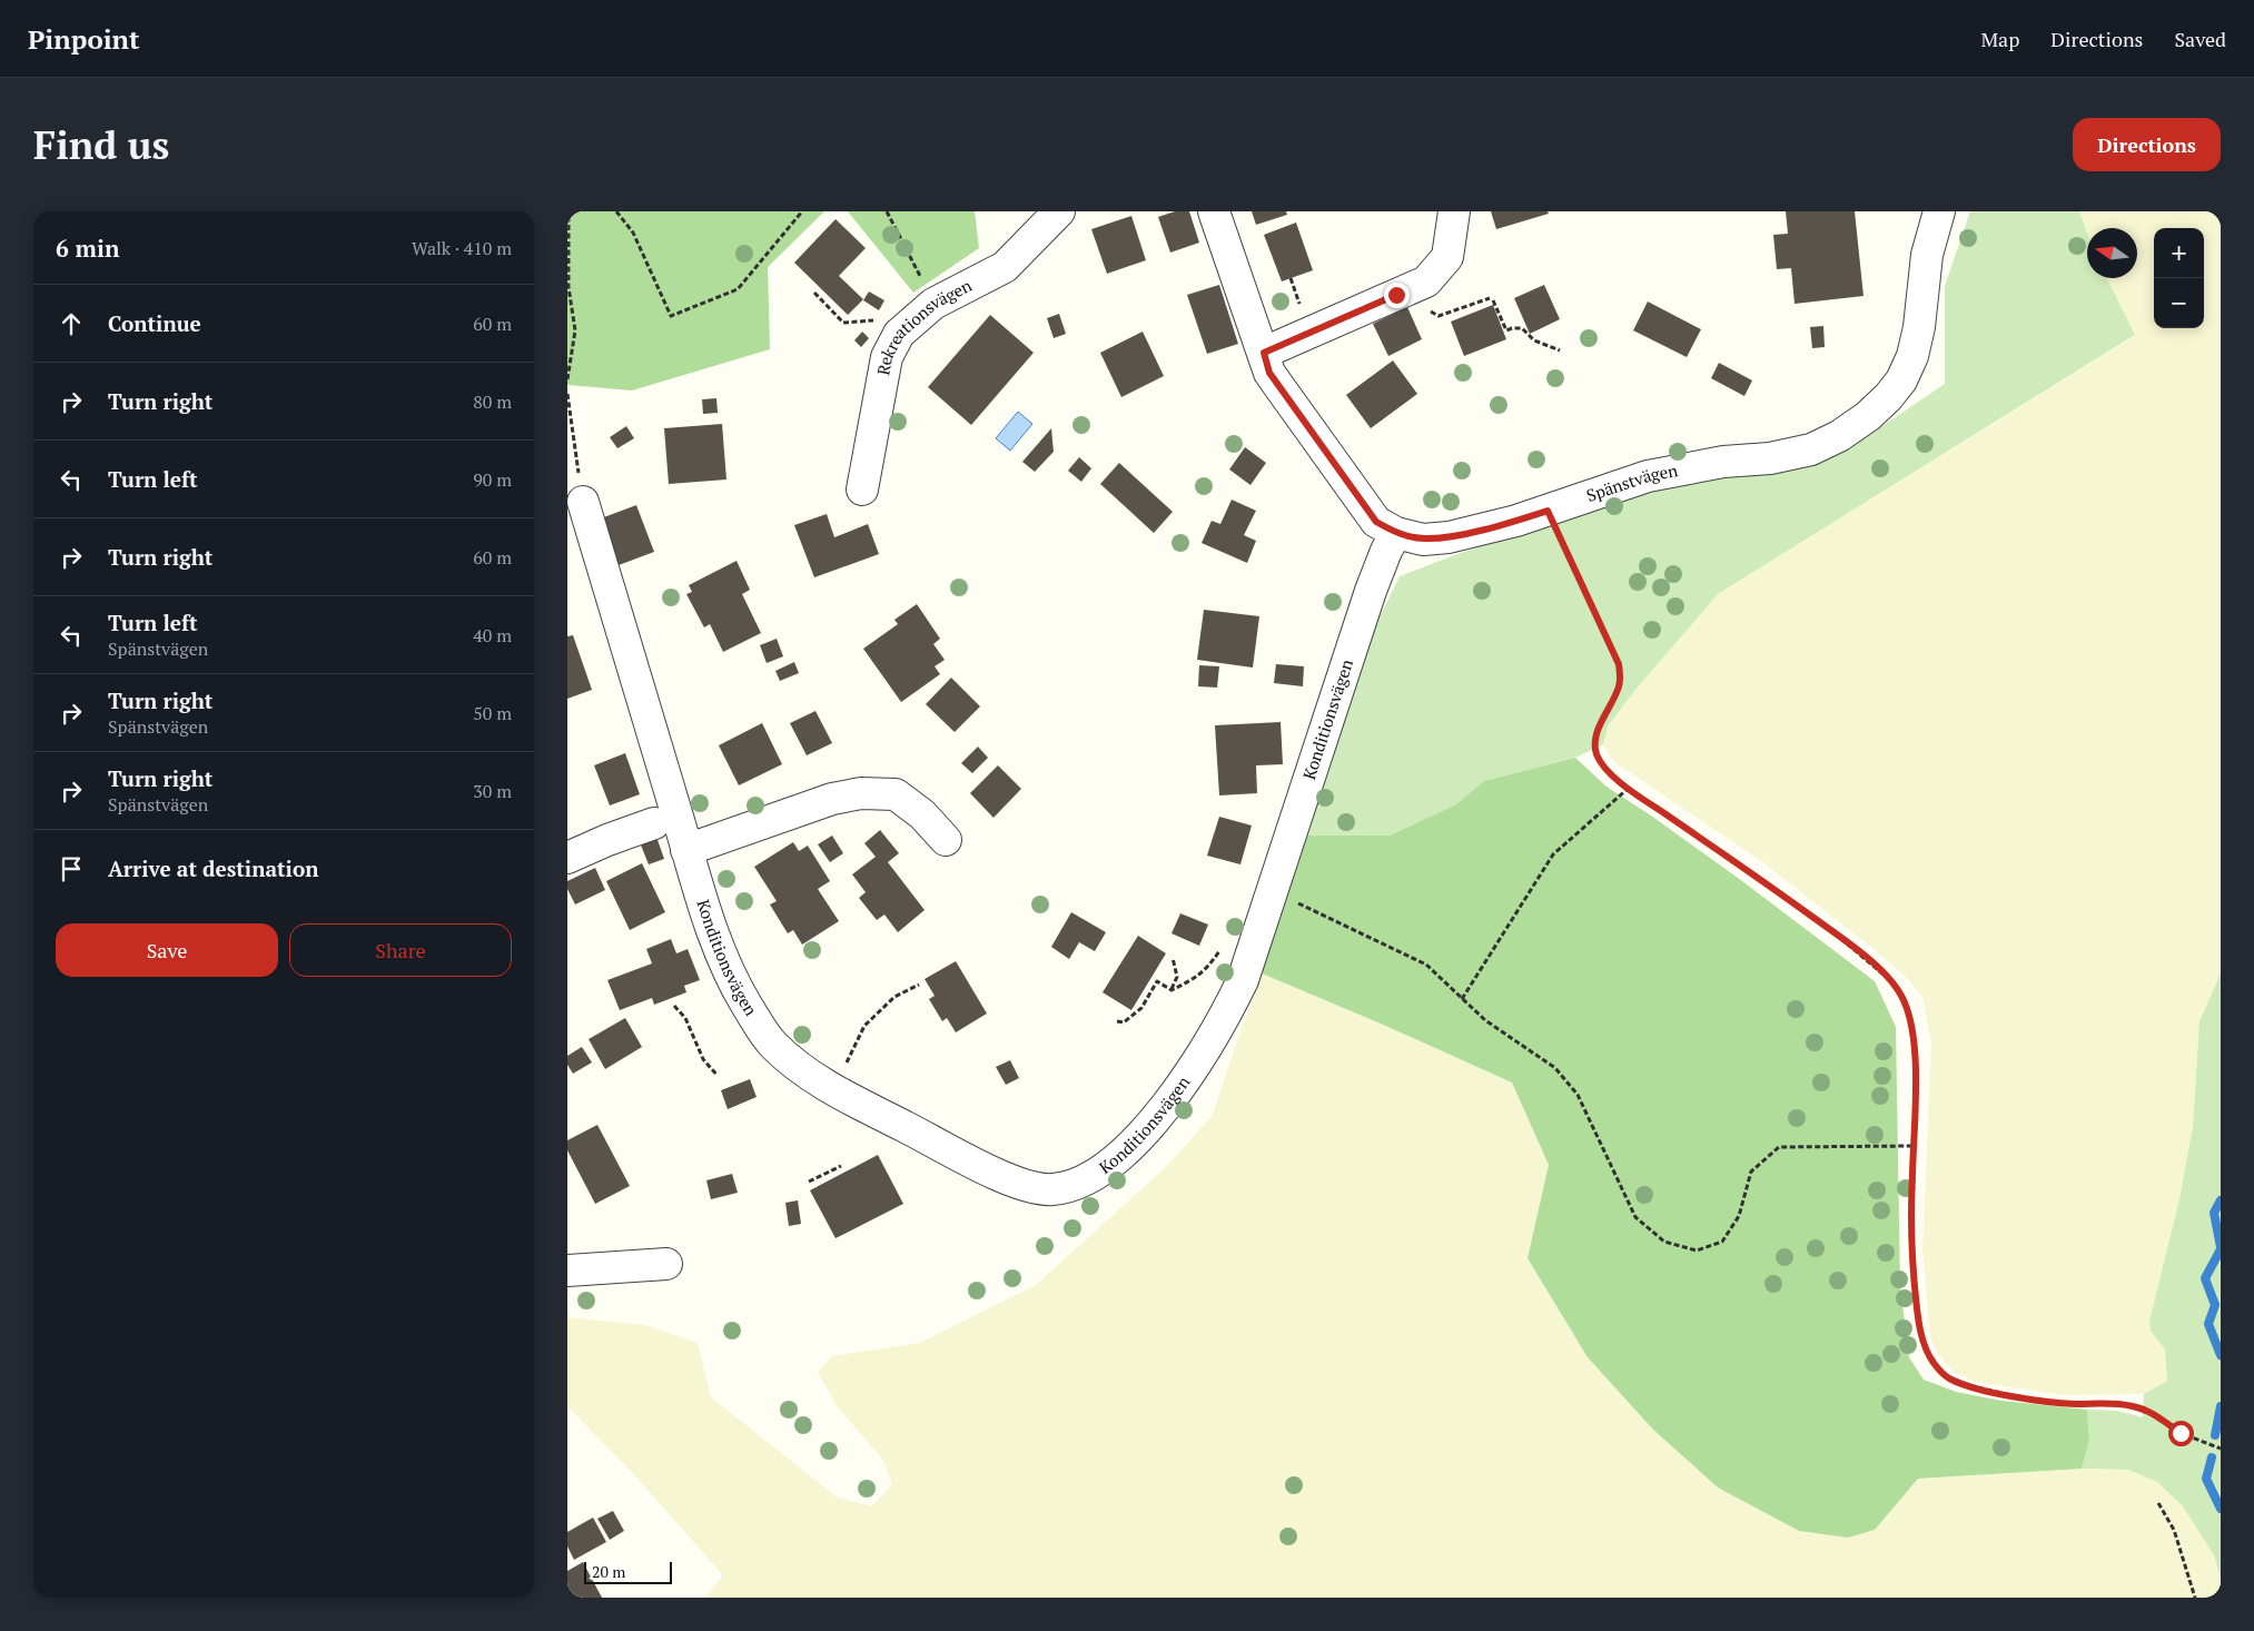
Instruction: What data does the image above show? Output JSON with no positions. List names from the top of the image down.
{
  "streets": {
    "street": ["Rekreationsvägen", "Spänstvägen", "Konditionsvägen"]
  },
  "crossings": [
    ["Spänstvägen", "Konditionsvägen"]
  ],
  "scale_bar": "20 m",
  "north": "left",
  "page": {
    "header": "Pinpoint",
    "nav": ["Map", "Directions", "Saved"],
    "buttons": [
      "Directions",
      ["Save", "Share"]
    ],
    "title": "Find us",
    "heading": ["6 min", "Walk · 410 m"],
    "map_buttons": ["+", "−"],
    "list": [
      ["Continue", "60 m"],
      ["Turn right", "80 m"],
      ["Turn left", "90 m"],
      ["Turn right", "60 m"],
      ["Turn left", "Spänstvägen", "40 m"],
      ["Turn right", "Spänstvägen", "50 m"],
      ["Turn right", "Spänstvägen", "30 m"],
      "Arrive at destination"
    ],
    "scale": "20 m"
  }
}
